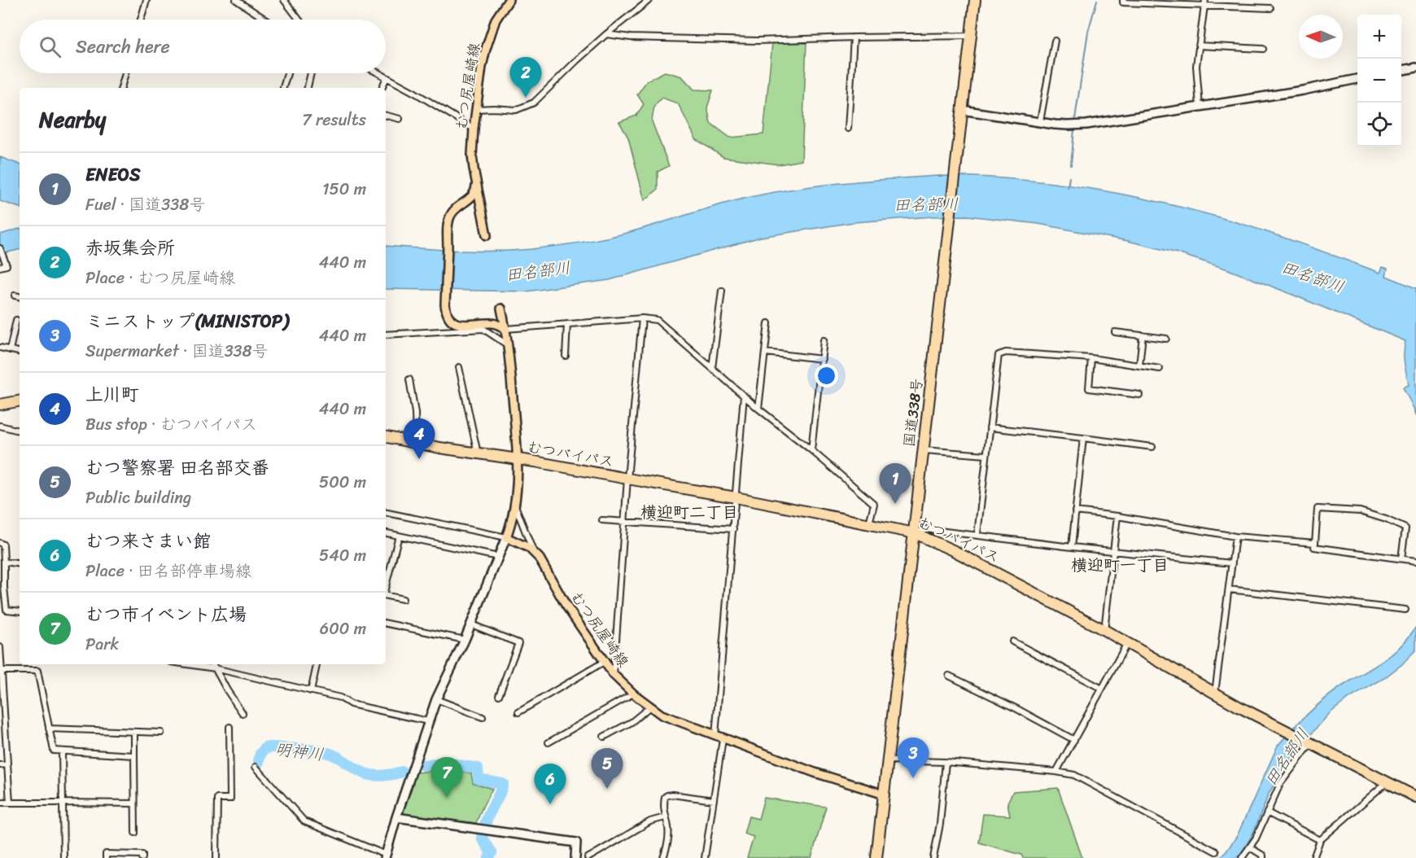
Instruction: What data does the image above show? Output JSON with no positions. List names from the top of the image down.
{
  "streets": {
    "highway": ["国道338号", "むつバイパス"],
    "main road": ["むつ尻屋崎線"]
  },
  "crossings": [
    ["むつ尻屋崎線", "国道338号"],
    ["国道338号", "むつバイパス"]
  ],
  "districts": ["横迎町二丁目", "横迎町一丁目"],
  "water": ["田名部川", "明神川"],
  "north": "left",
  "page": {
    "map_buttons": ["+", "−"],
    "search": "Search here",
    "pins": [
      "2",
      "4",
      "1",
      "3",
      "5",
      "7",
      "6"
    ],
    "heading": ["Nearby", "7 results"],
    "list": [
      {
        "mark": "1",
        "name": "ENEOS",
        "note": "Fuel · 国道338号",
        "value": "150 m"
      },
      {
        "mark": "2",
        "name": "赤坂集会所",
        "note": "Place · むつ尻屋崎線",
        "value": "440 m"
      },
      {
        "mark": "3",
        "name": "ミニストップ(MINISTOP)",
        "note": "Supermarket · 国道338号",
        "value": "440 m"
      },
      {
        "mark": "4",
        "name": "上川町",
        "note": "Bus stop · むつバイパス",
        "value": "440 m"
      },
      {
        "mark": "5",
        "name": "むつ警察署 田名部交番",
        "note": "Public building",
        "value": "500 m"
      },
      {
        "mark": "6",
        "name": "むつ来さまい館",
        "note": "Place · 田名部停車場線",
        "value": "540 m"
      },
      {
        "mark": "7",
        "name": "むつ市イベント広場",
        "note": "Park",
        "value": "600 m"
      }
    ]
  }
}
